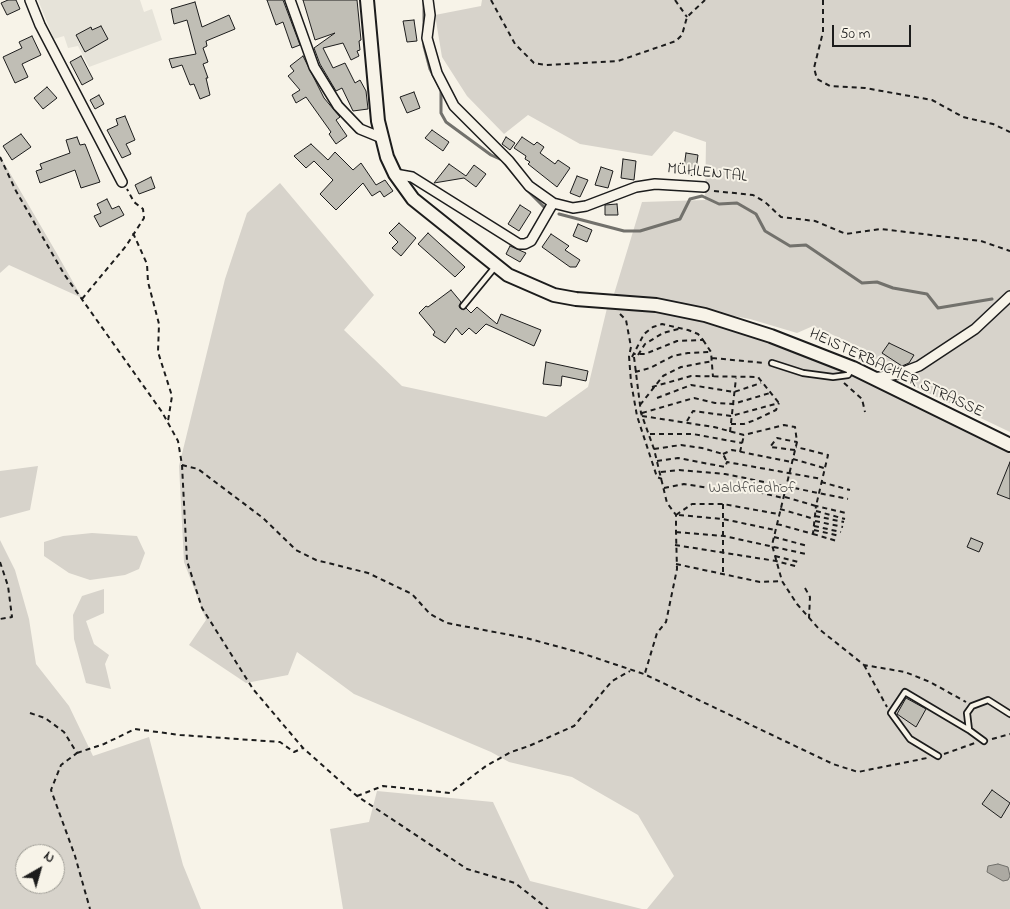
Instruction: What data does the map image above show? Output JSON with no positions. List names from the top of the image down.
{
  "streets": {
    "main road": ["HEISTERBACHER STRASSE"],
    "street": ["MÜHLENTAL"]
  },
  "parks": ["Waldfriedhof"],
  "scale_bar": "50 m",
  "north": "top right"
}
